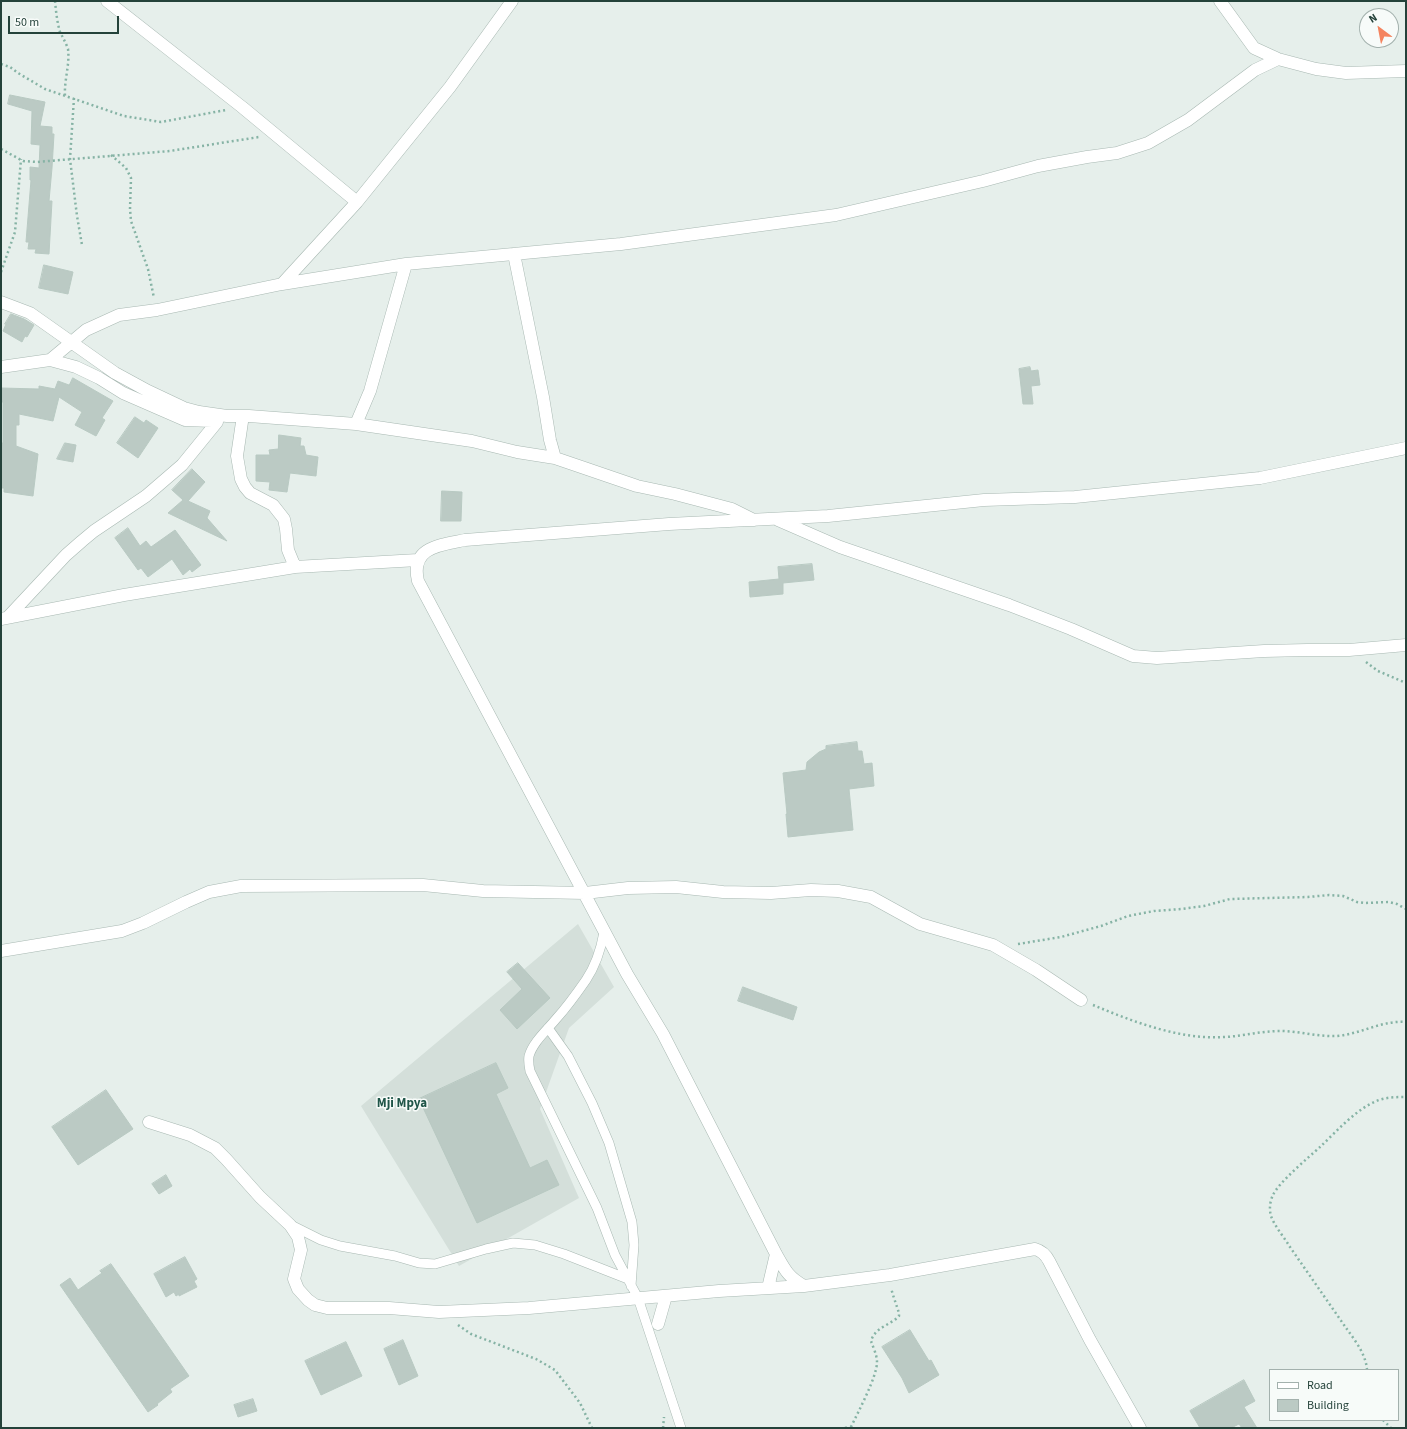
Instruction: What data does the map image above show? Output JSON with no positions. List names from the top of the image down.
{
  "districts": ["Mji Mpya"],
  "legend": ["Road", "Building"],
  "scale_bar": "50 m",
  "north": "top left"
}
